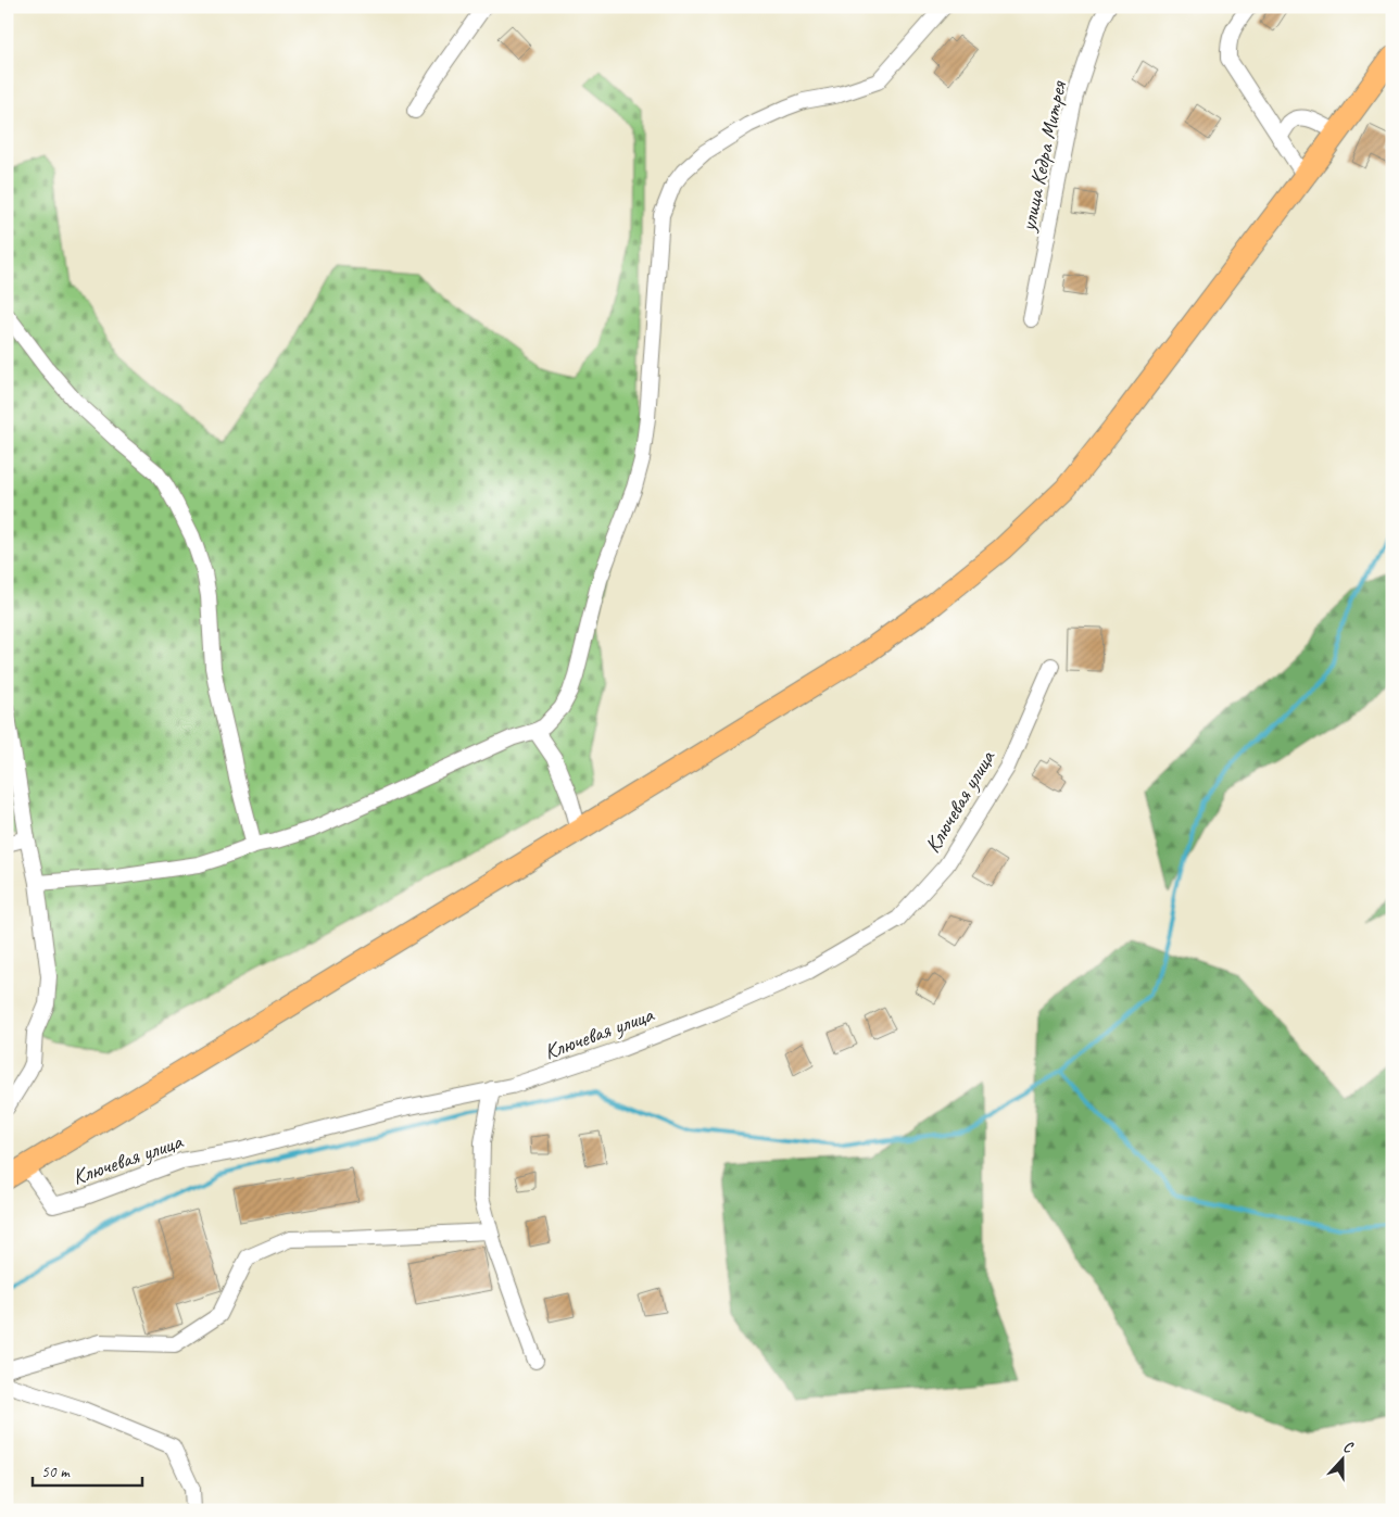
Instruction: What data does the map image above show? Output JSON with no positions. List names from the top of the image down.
{
  "streets": {
    "street": ["улица Кедра Митрея", "Ключевая улица"]
  },
  "scale_bar": "50 m",
  "north": "top"
}
